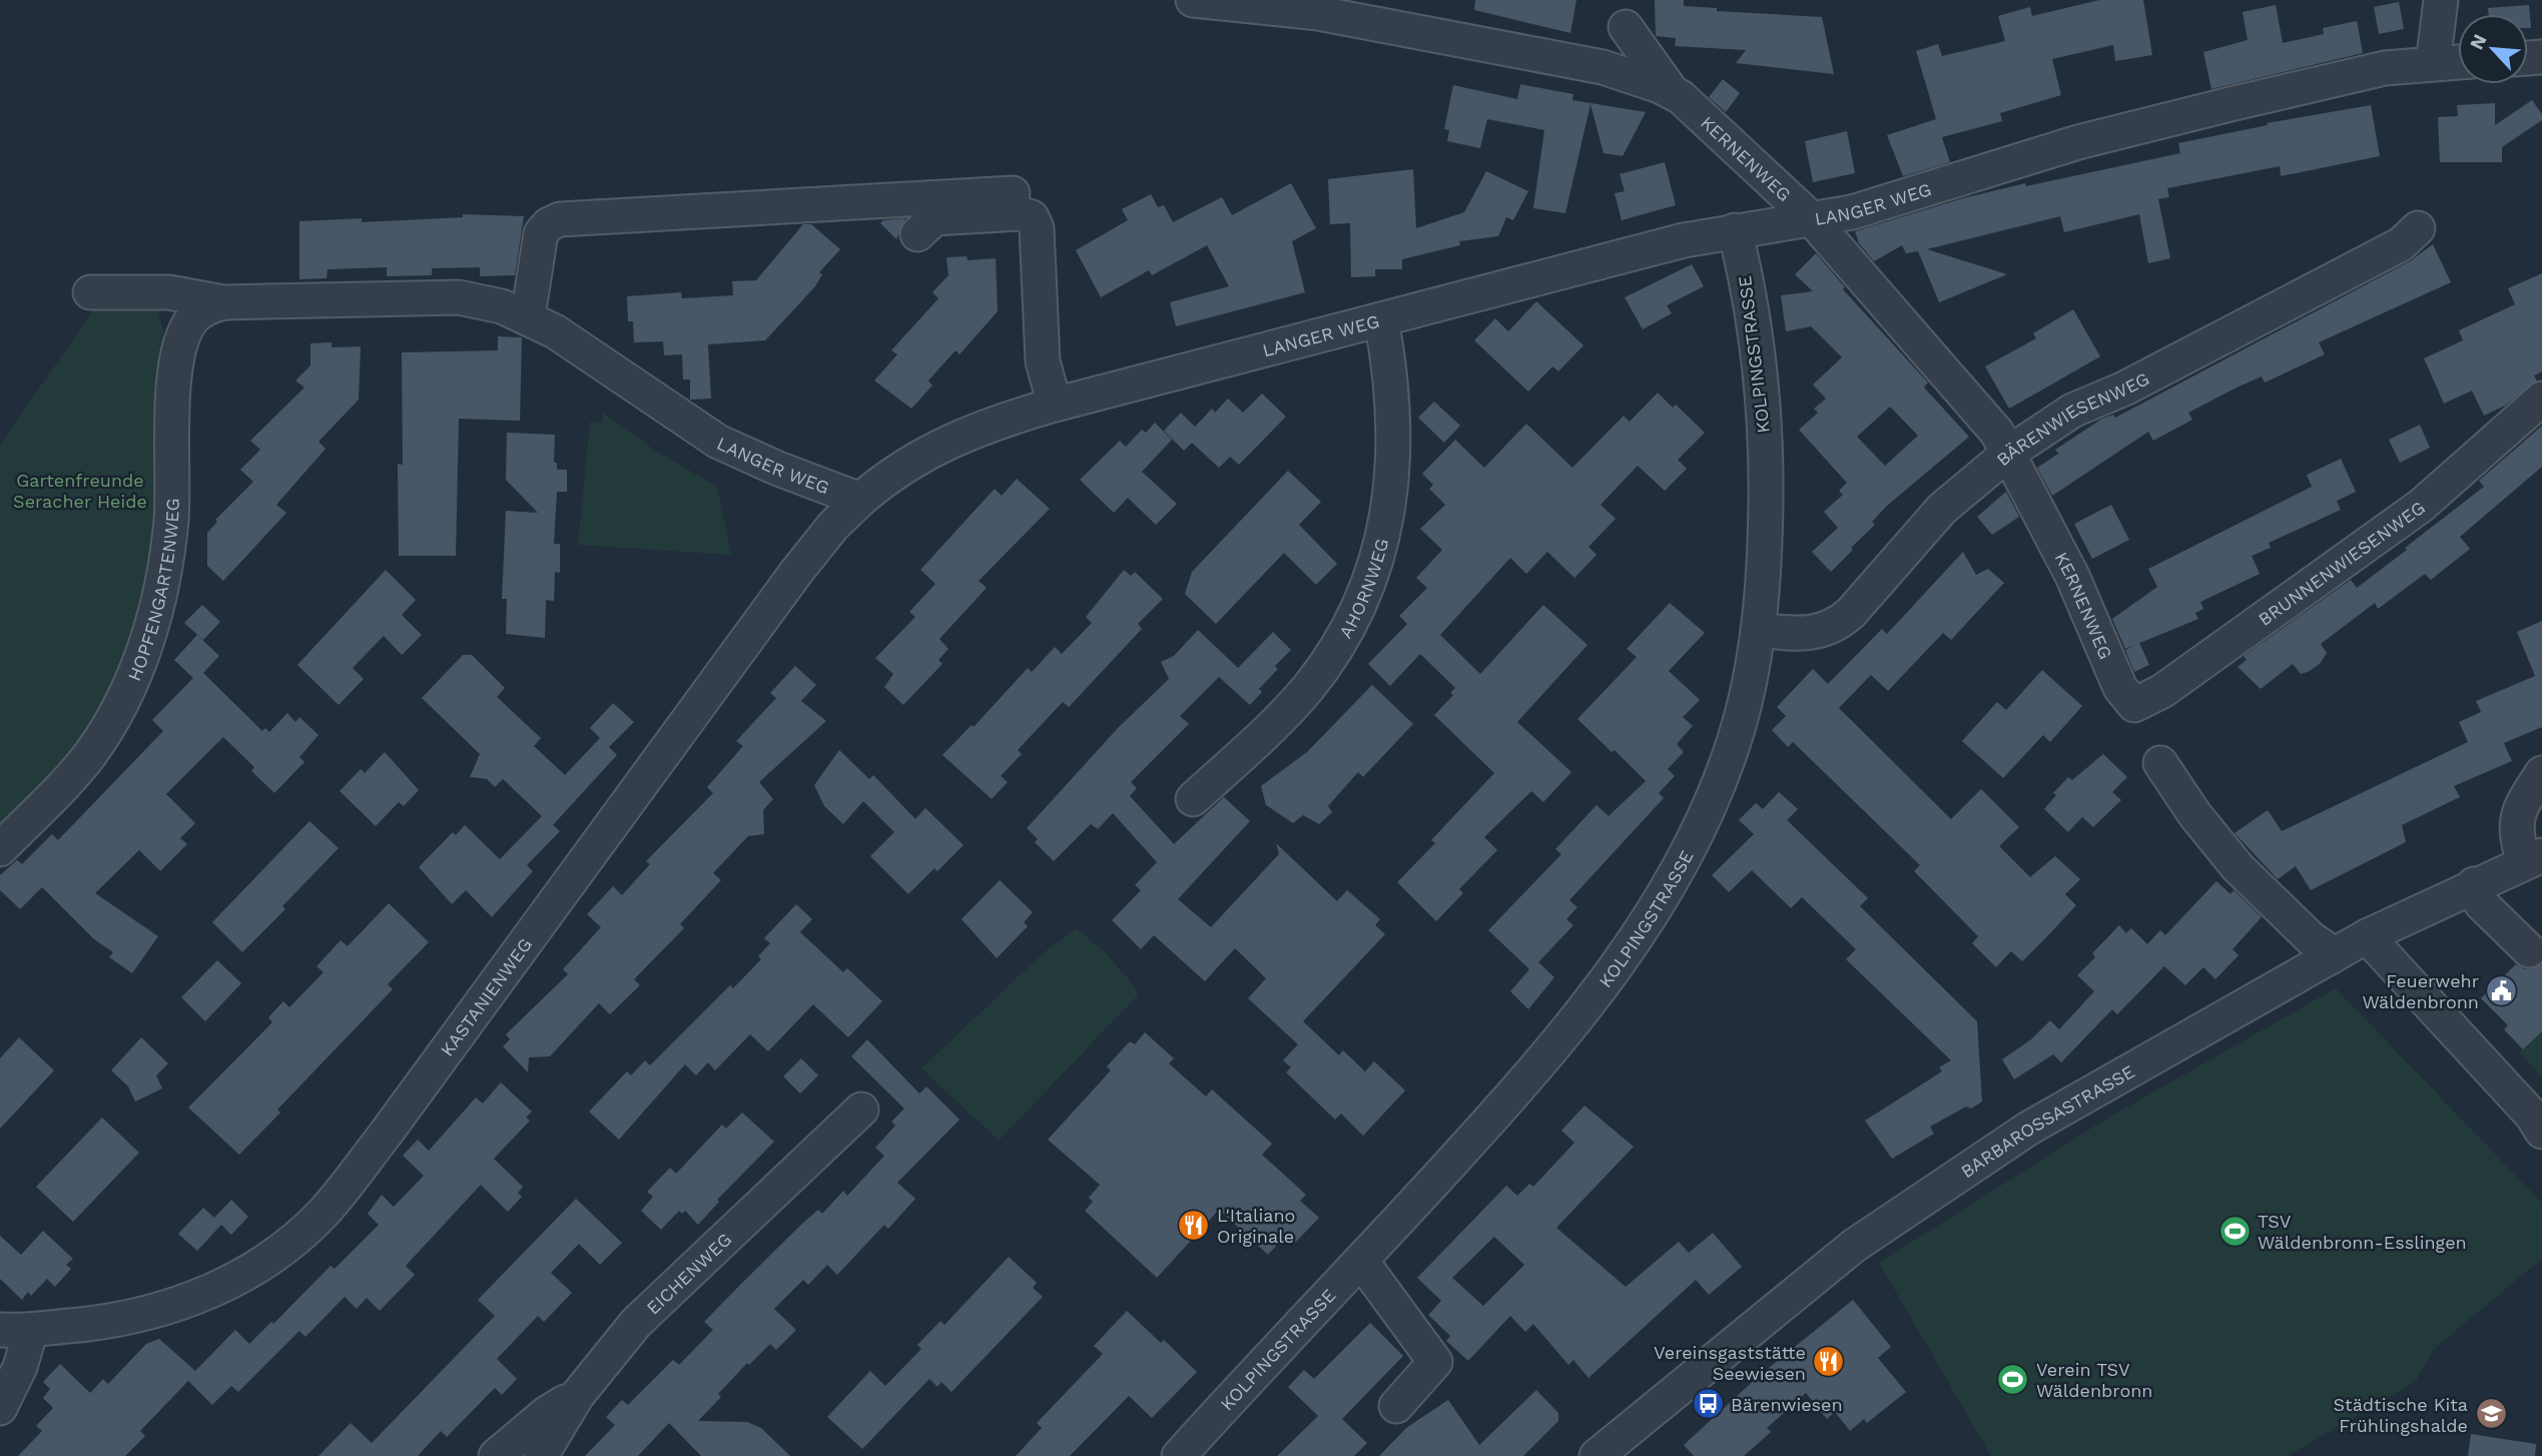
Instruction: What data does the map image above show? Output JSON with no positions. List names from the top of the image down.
{
  "streets": {
    "street": [
      "KERNENWEG",
      "LANGER WEG",
      "KOLPINGSTRASSE",
      "BÄRENWIESENWEG",
      "BRUNNENWIESENWEG",
      "HOPFENGARTENWEG",
      "AHORNWEG",
      "KASTANIENWEG",
      "BARBAROSSASTRASSE",
      "EICHENWEG"
    ]
  },
  "crossings": [
    ["KERNENWEG", "LANGER WEG"],
    ["KERNENWEG", "BÄRENWIESENWEG"],
    ["KERNENWEG", "BRUNNENWIESENWEG"],
    ["LANGER WEG", "KOLPINGSTRASSE"],
    ["LANGER WEG", "HOPFENGARTENWEG"],
    ["LANGER WEG", "AHORNWEG"],
    ["LANGER WEG", "KASTANIENWEG"],
    ["KOLPINGSTRASSE", "BÄRENWIESENWEG"]
  ],
  "parks": ["Gartenfreunde Seracher Heide"],
  "places": {
    "public building": ["Feuerwehr Wäldenbronn"],
    "restaurant": ["L'Italiano Originale", "Vereinsgaststätte Seewiesen"],
    "sports": ["TSV Wäldenbronn-Esslingen", "Verein TSV Wäldenbronn"],
    "bus stop": ["Bärenwiesen"],
    "school or university": ["Städtische Kita Frühlingshalde"]
  },
  "north": "top left"
}
